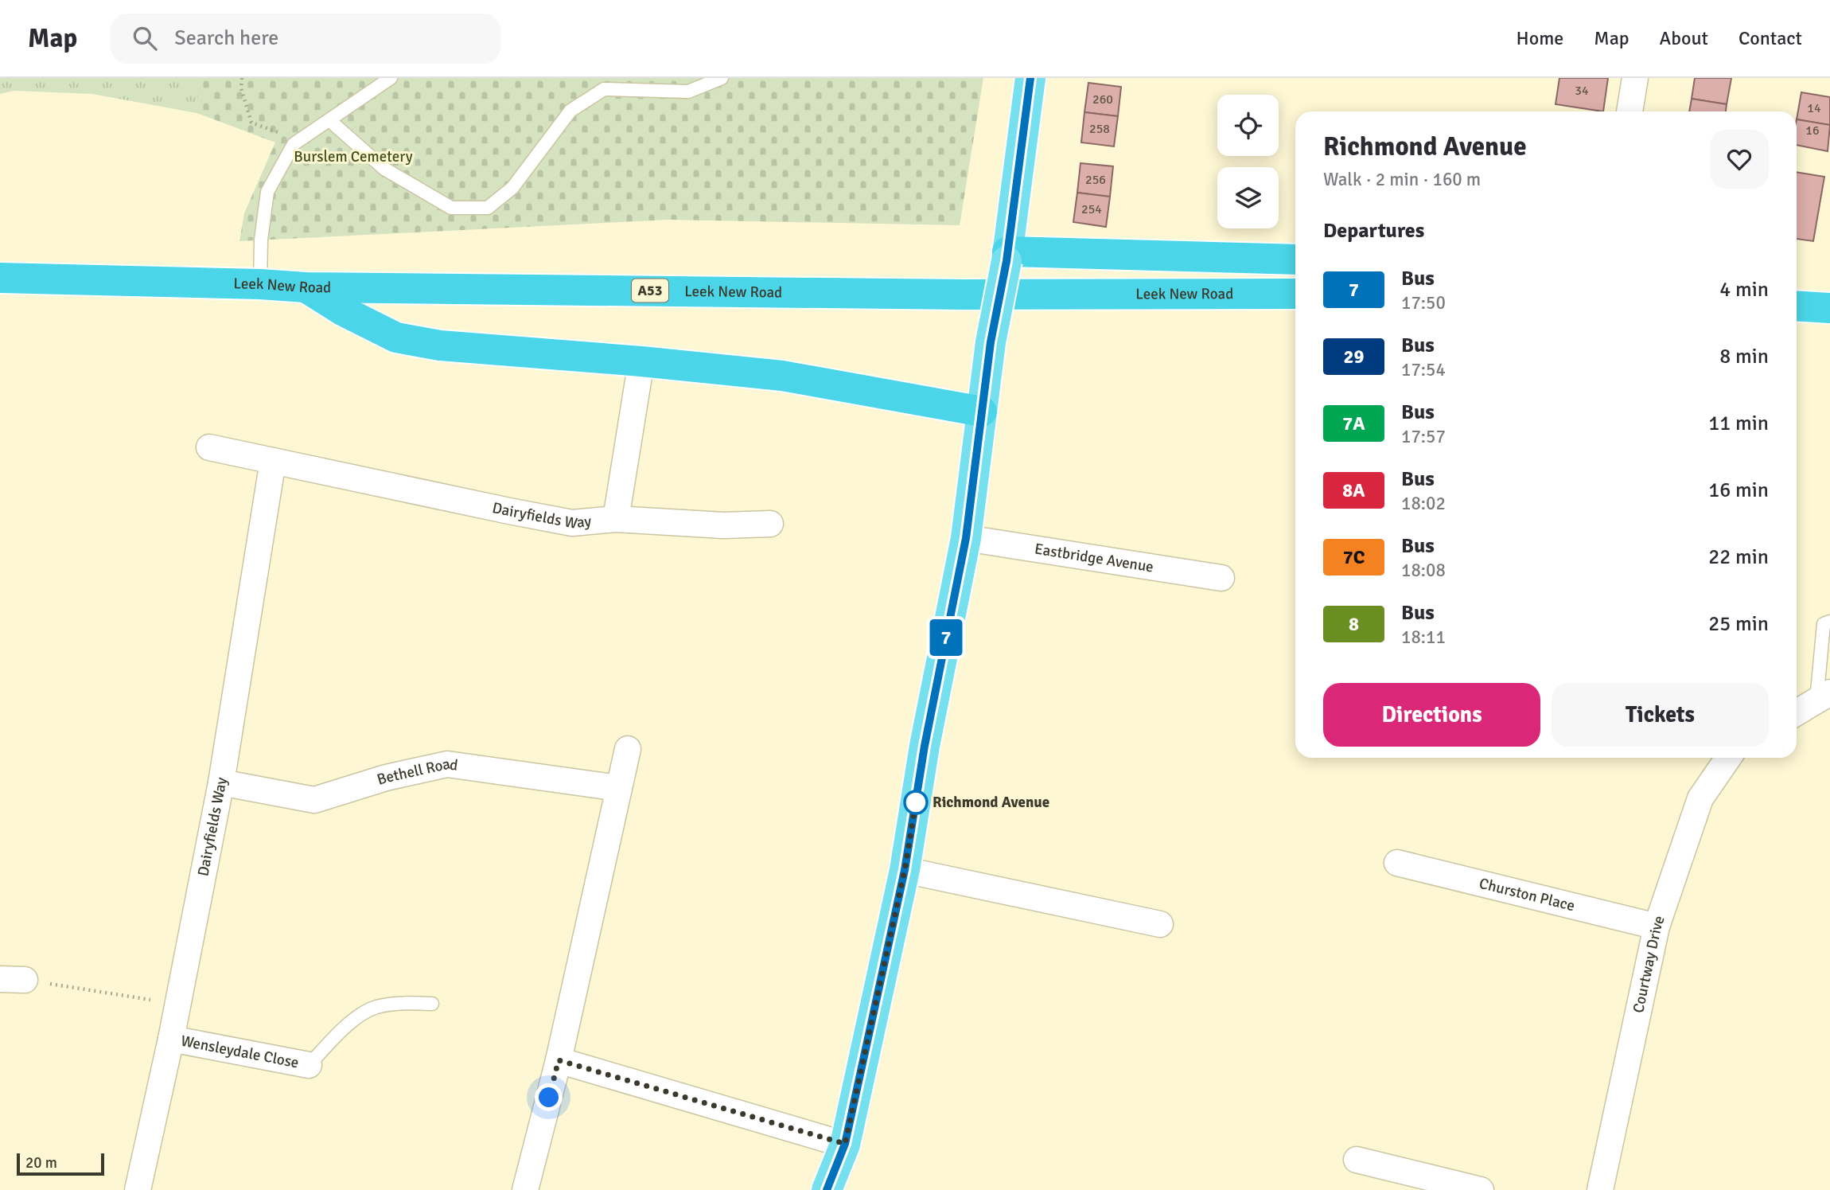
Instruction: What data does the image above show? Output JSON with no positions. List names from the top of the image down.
{
  "streets": {
    "highway": ["Leek New Road", "A53"],
    "street": [
      "Dairyfields Way",
      "Eastbridge Avenue",
      "Bethell Road",
      "Churston Place",
      "Courtway Drive",
      "Wensleydale Close"
    ]
  },
  "crossings": [
    ["Dairyfields Way", "Bethell Road"],
    ["Dairyfields Way", "Wensleydale Close"],
    ["Churston Place", "Courtway Drive"]
  ],
  "parks": ["Burslem Cemetery"],
  "places": ["Richmond Avenue"],
  "lines": ["bus line 7"],
  "house_numbers": [
    "34",
    "260",
    "14",
    "258",
    "16",
    "256",
    "254"
  ],
  "scale_bar": "20 m",
  "page": {
    "header": "Map",
    "search": "Search here",
    "nav": [
      "Home",
      "Map",
      "About",
      "Contact"
    ],
    "on_map": "7",
    "heading": [
      ["Richmond Avenue", "Walk · 2 min · 160 m"],
      "Departures"
    ],
    "list": [
      {
        "mark": "7",
        "name": "Bus",
        "note": "17:50",
        "value": "4 min"
      },
      {
        "mark": "29",
        "name": "Bus",
        "note": "17:54",
        "value": "8 min"
      },
      {
        "mark": "7A",
        "name": "Bus",
        "note": "17:57",
        "value": "11 min"
      },
      {
        "mark": "8A",
        "name": "Bus",
        "note": "18:02",
        "value": "16 min"
      },
      {
        "mark": "7C",
        "name": "Bus",
        "note": "18:08",
        "value": "22 min"
      },
      {
        "mark": "8",
        "name": "Bus",
        "note": "18:11",
        "value": "25 min"
      }
    ],
    "buttons": ["Directions", "Tickets"],
    "scale": "20 m"
  }
}
